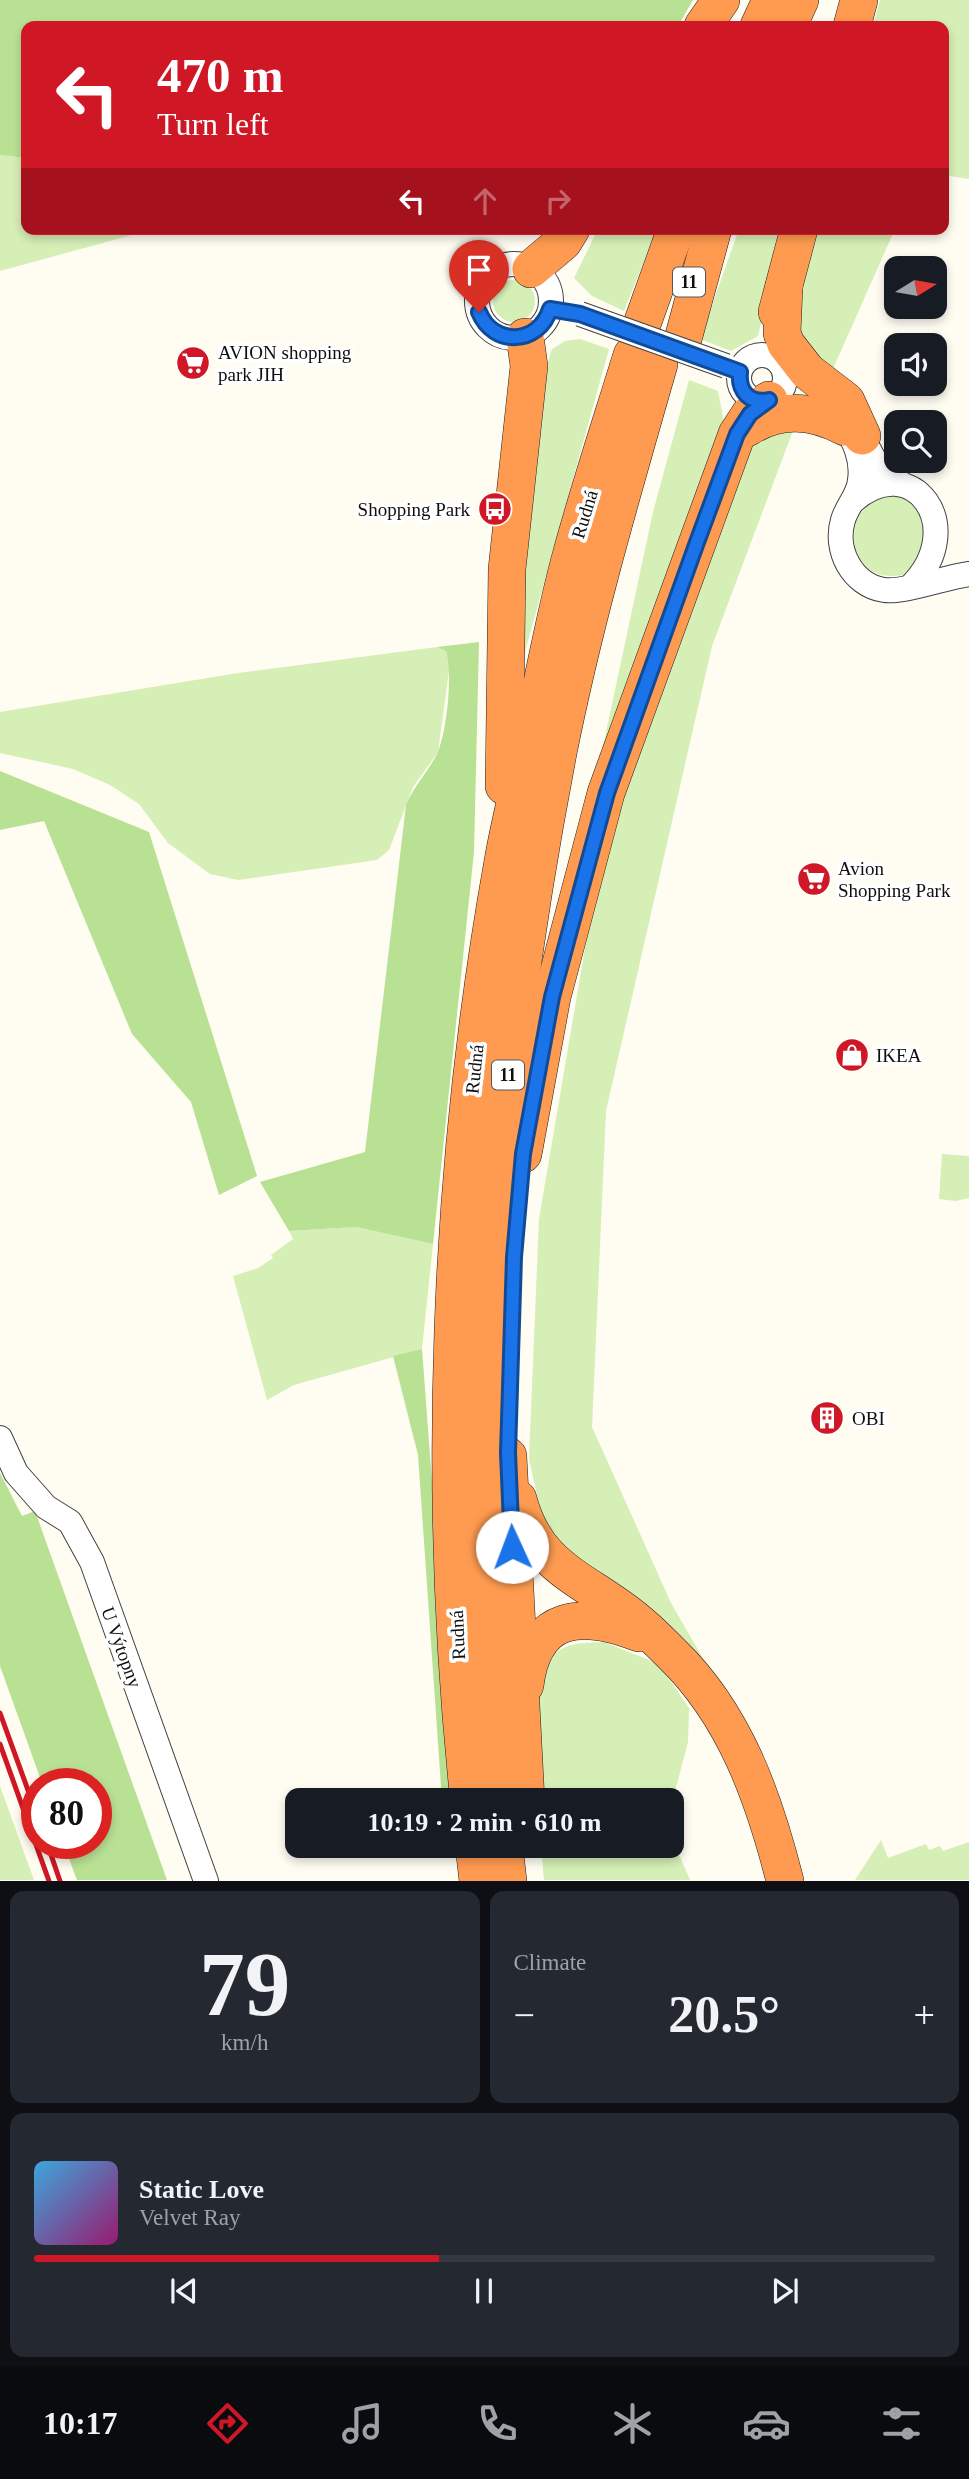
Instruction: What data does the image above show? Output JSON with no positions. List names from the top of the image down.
{
  "streets": {
    "highway": ["11", "Rudná"],
    "street": ["U Výtopny"]
  },
  "places": {
    "supermarket": ["AVION shopping park JIH", "Avion Shopping Park"],
    "bus stop": ["Shopping Park"],
    "shop": ["IKEA"],
    "building": ["OBI"]
  },
  "north": "right",
  "page": {
    "turn": ["470 m", "Turn left"],
    "limit": "80",
    "trip": "10:19 · 2 min · 610 m",
    "tile": [
      ["79", "km/h"],
      "Climate"
    ],
    "heat": ["−", "20.5°", "+"],
    "song": ["Static Love", "Velvet Ray"],
    "tabs": "10:17"
  }
}
